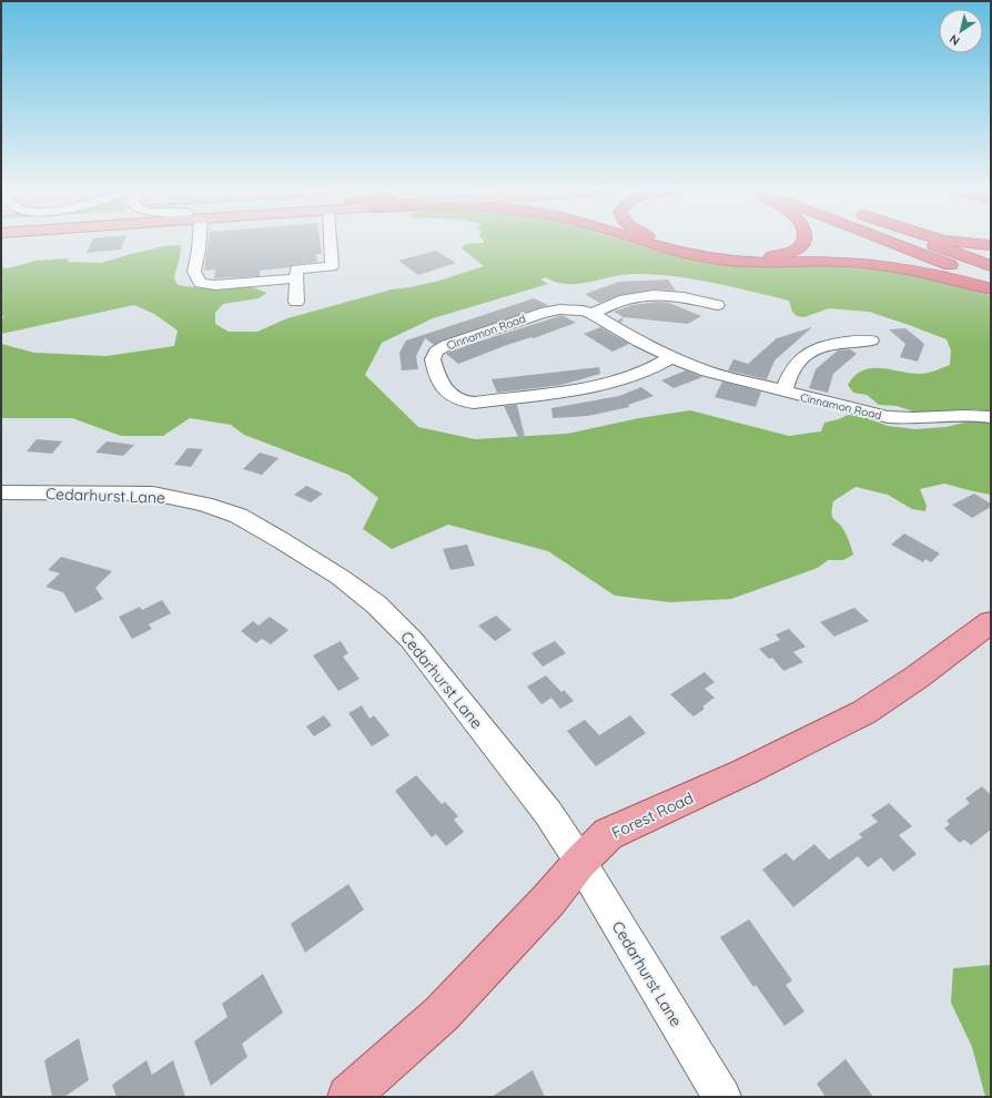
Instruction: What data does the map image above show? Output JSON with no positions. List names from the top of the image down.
{
  "streets": {
    "main road": ["Forest Road"],
    "street": ["Cinnamon Road", "Cedarhurst Lane"]
  },
  "crossings": [
    ["Cedarhurst Lane", "Forest Road"]
  ],
  "north": "bottom left"
}
